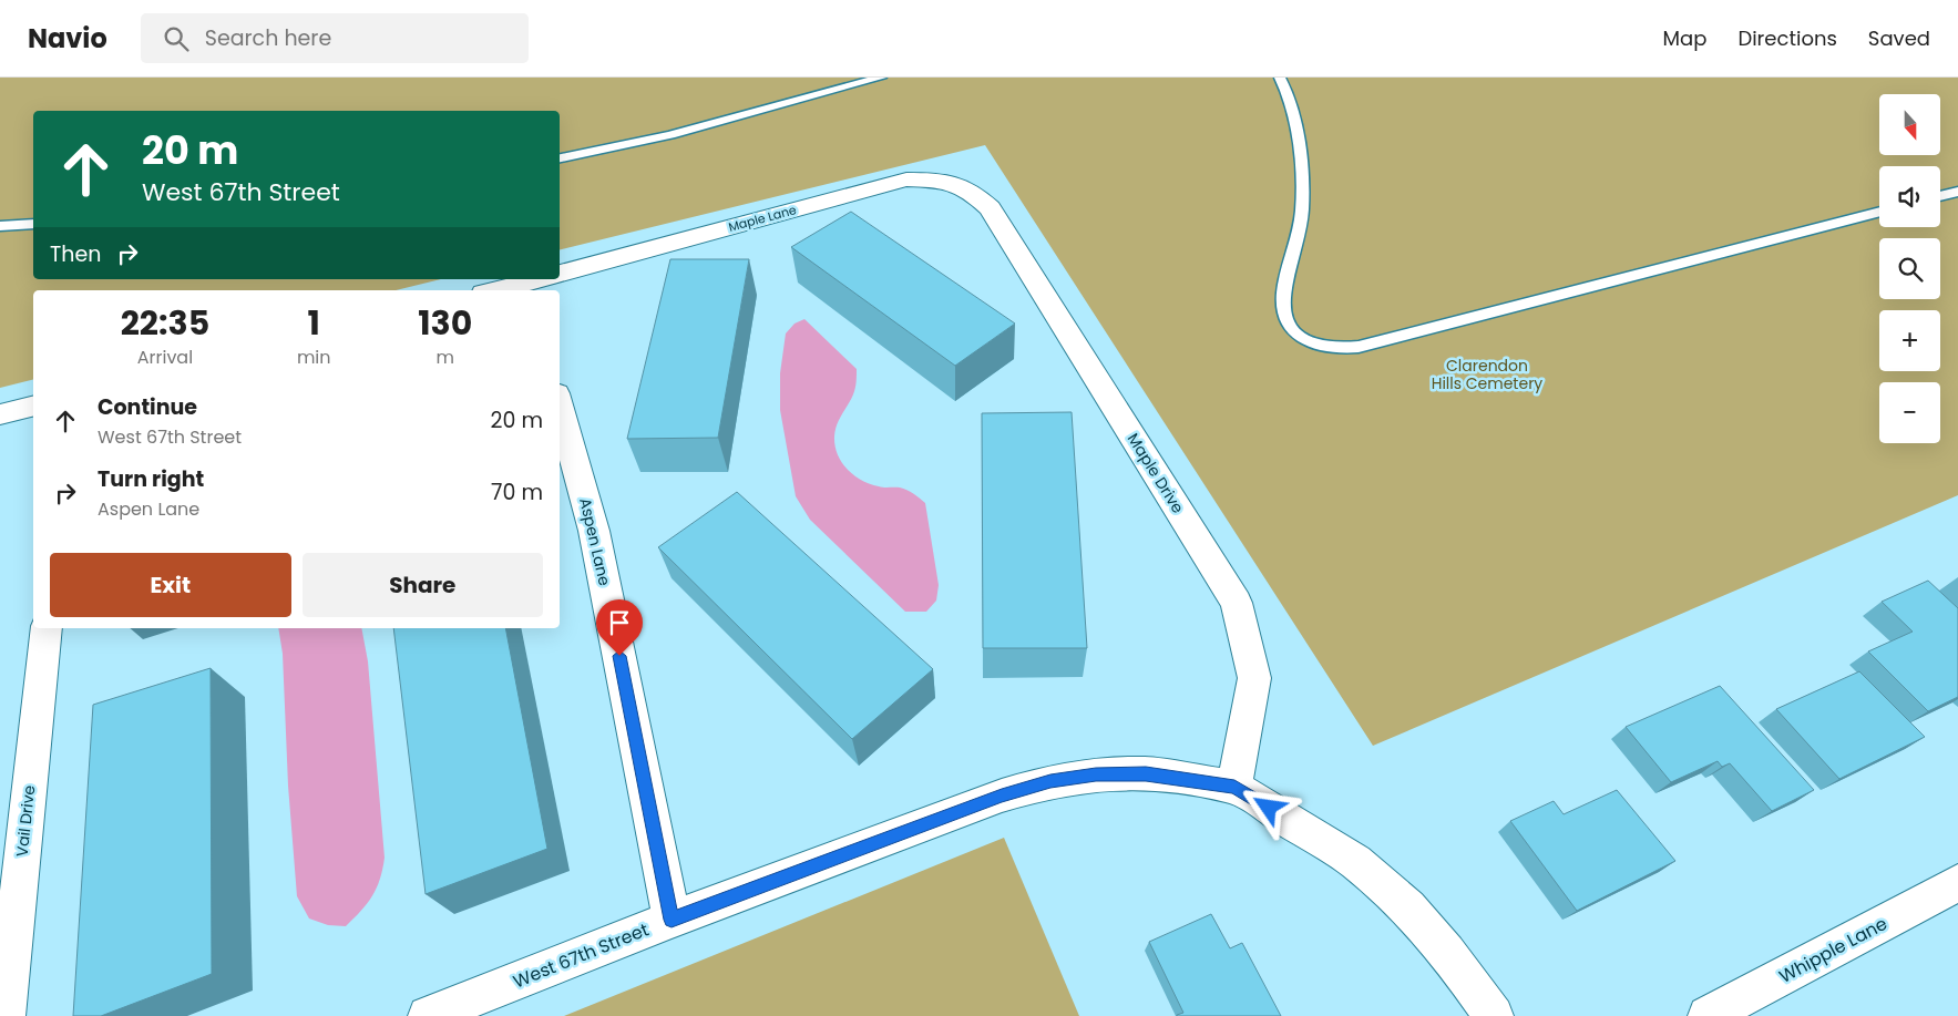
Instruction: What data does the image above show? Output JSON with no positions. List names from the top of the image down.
{
  "streets": {
    "street": [
      "Maple Lane",
      "Maple Drive",
      "Aspen Lane",
      "Vail Drive",
      "Whipple Lane",
      "West 67th Street"
    ]
  },
  "crossings": [
    ["Maple Lane", "Maple Drive"],
    ["Maple Drive", "West 67th Street"],
    ["Aspen Lane", "West 67th Street"]
  ],
  "parks": ["Clarendon Hills Cemetery"],
  "north": "bottom",
  "page": {
    "header": "Navio",
    "search": "Search here",
    "nav": ["Map", "Directions", "Saved"],
    "map_buttons": ["+", "−"],
    "turn": ["20 m", "West 67th Street"],
    "then": "Then",
    "eta": [
      "22:35",
      "Arrival",
      "1",
      "min",
      "130",
      "m"
    ],
    "list": [
      {
        "name": "Continue",
        "note": "West 67th Street",
        "value": "20 m"
      },
      {
        "name": "Turn right",
        "note": "Aspen Lane",
        "value": "70 m"
      }
    ],
    "buttons": ["Exit", "Share"]
  }
}
